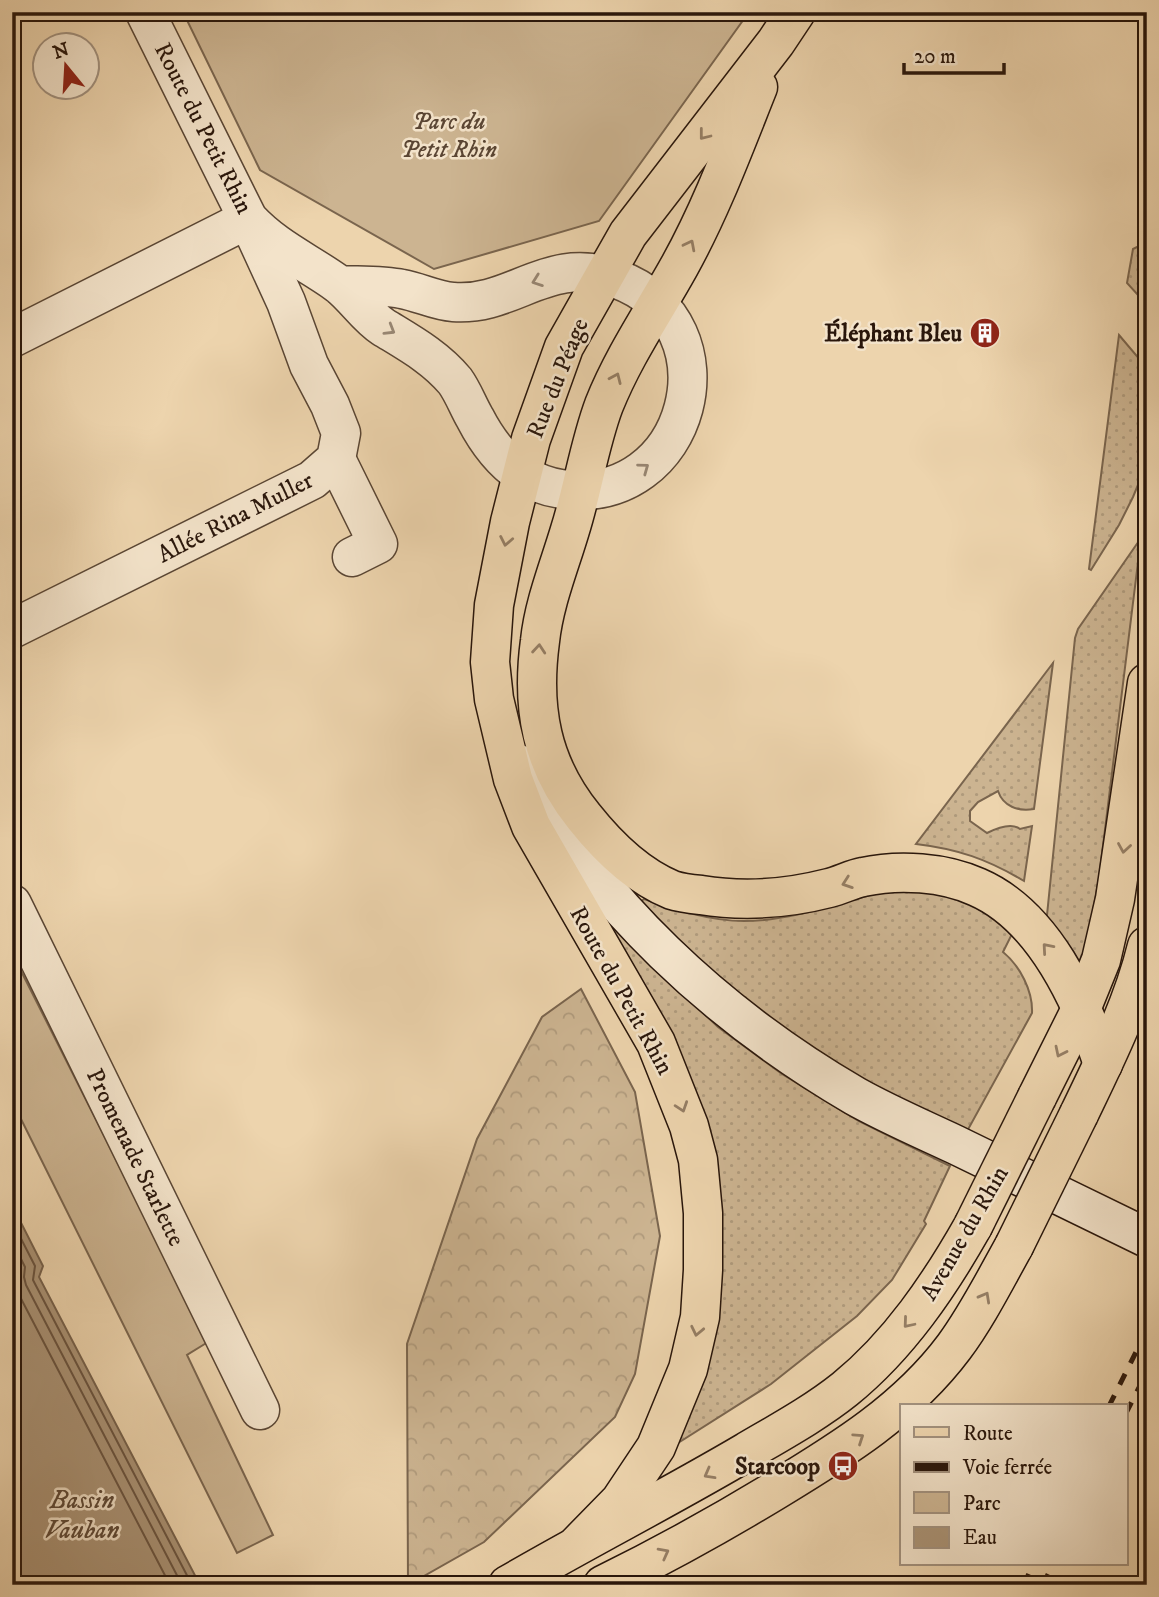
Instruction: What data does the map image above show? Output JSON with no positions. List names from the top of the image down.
{
  "streets": {
    "main road": ["Route du Petit Rhin", "Rue du Péage", "Avenue du Rhin"],
    "street": ["Allée Rina Muller", "Promenade Starlette"]
  },
  "crossings": [
    ["Route du Petit Rhin", "Rue du Péage"],
    ["Route du Petit Rhin", "Allée Rina Muller"],
    ["Route du Petit Rhin", "Avenue du Rhin"]
  ],
  "water": ["Bassin Vauban"],
  "parks": ["Parc du Petit Rhin"],
  "places": {
    "building": ["Éléphant Bleu"],
    "bus stop": ["Starcoop"]
  },
  "legend": [
    "Route",
    "Voie ferrée",
    "Parc",
    "Eau"
  ],
  "scale_bar": "20 m",
  "north": "top"
}
